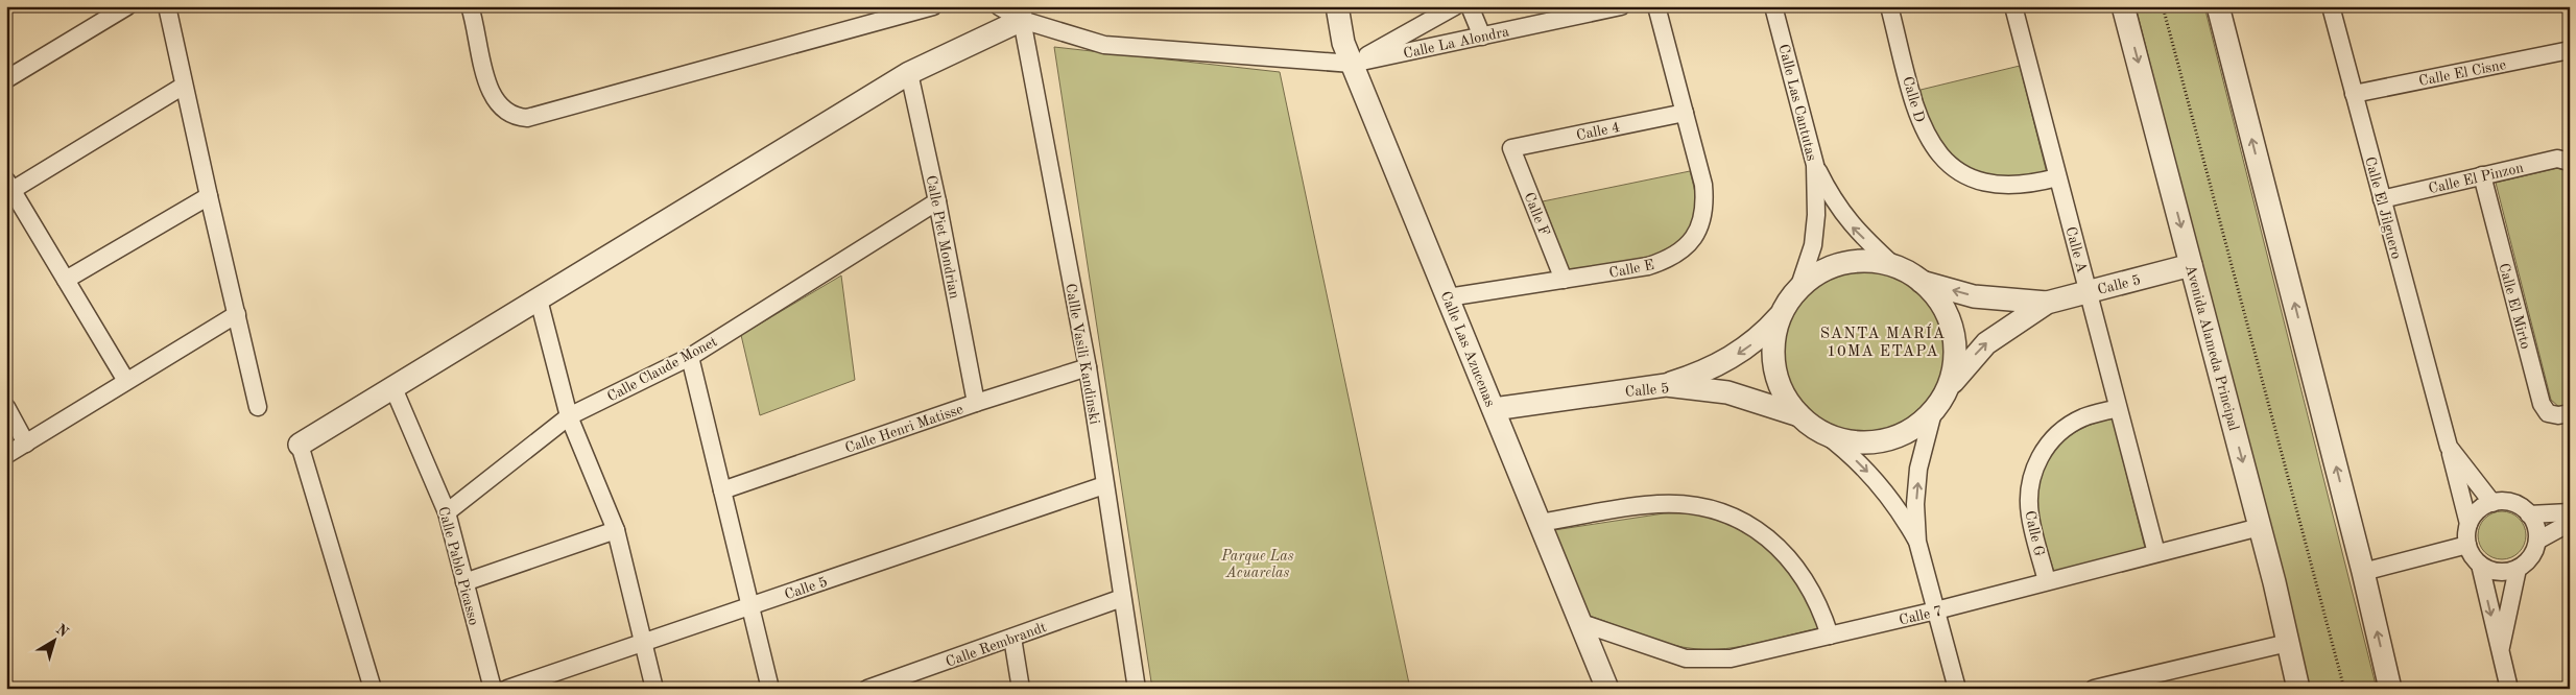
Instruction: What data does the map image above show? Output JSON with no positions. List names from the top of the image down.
{
  "streets": {
    "street": [
      "Calle La Alondra",
      "Calle El Cisne",
      "Calle D",
      "Calle Las Cantutas",
      "Calle 4",
      "Calle El Pinzon",
      "Calle El Jilguero",
      "Calle F",
      "Calle Piet Mondrian",
      "Calle A",
      "Calle E",
      "Calle 5",
      "Calle El Mirto",
      "Avenida Alameda Principal",
      "Calle Las Azucenas",
      "Callle Vasili Kandinski",
      "Calle Claude Monet",
      "Calle Henri Matisse",
      "Calle G",
      "Calle Pablo Picasso",
      "Calle 7",
      "Calle Rembrandt"
    ]
  },
  "crossings": [
    ["Calle La Alondra", "Calle Las Azucenas"],
    ["Calle La Alondra", "Callle Vasili Kandinski"],
    ["Calle El Cisne", "Calle El Jilguero"],
    ["Calle D", "Calle A"],
    ["Calle Las Cantutas", "Calle 5"],
    ["Calle 4", "Calle F"],
    ["Calle 4", "Calle E"],
    ["Calle El Pinzon", "Calle El Jilguero"],
    ["Calle El Pinzon", "Calle El Mirto"],
    ["Calle F", "Calle E"],
    ["Calle Piet Mondrian", "Calle Claude Monet"],
    ["Calle Piet Mondrian", "Calle Henri Matisse"],
    ["Calle A", "Calle 5"],
    ["Calle A", "Calle G"],
    ["Calle A", "Calle 7"],
    ["Calle E", "Calle Las Azucenas"],
    ["Calle 5", "Avenida Alameda Principal"],
    ["Calle 5", "Calle Las Azucenas"],
    ["Calle 5", "Callle Vasili Kandinski"],
    ["Avenida Alameda Principal", "Calle 7"],
    ["Calle Las Azucenas", "Calle 7"],
    ["Callle Vasili Kandinski", "Calle Henri Matisse"],
    ["Callle Vasili Kandinski", "Calle Rembrandt"],
    ["Calle Claude Monet", "Calle Pablo Picasso"],
    ["Calle G", "Calle 7"]
  ],
  "districts": ["SANTA MARÍA 10MA ETAPA"],
  "parks": ["Parque Las Acuarelas"],
  "north": "top right"
}
